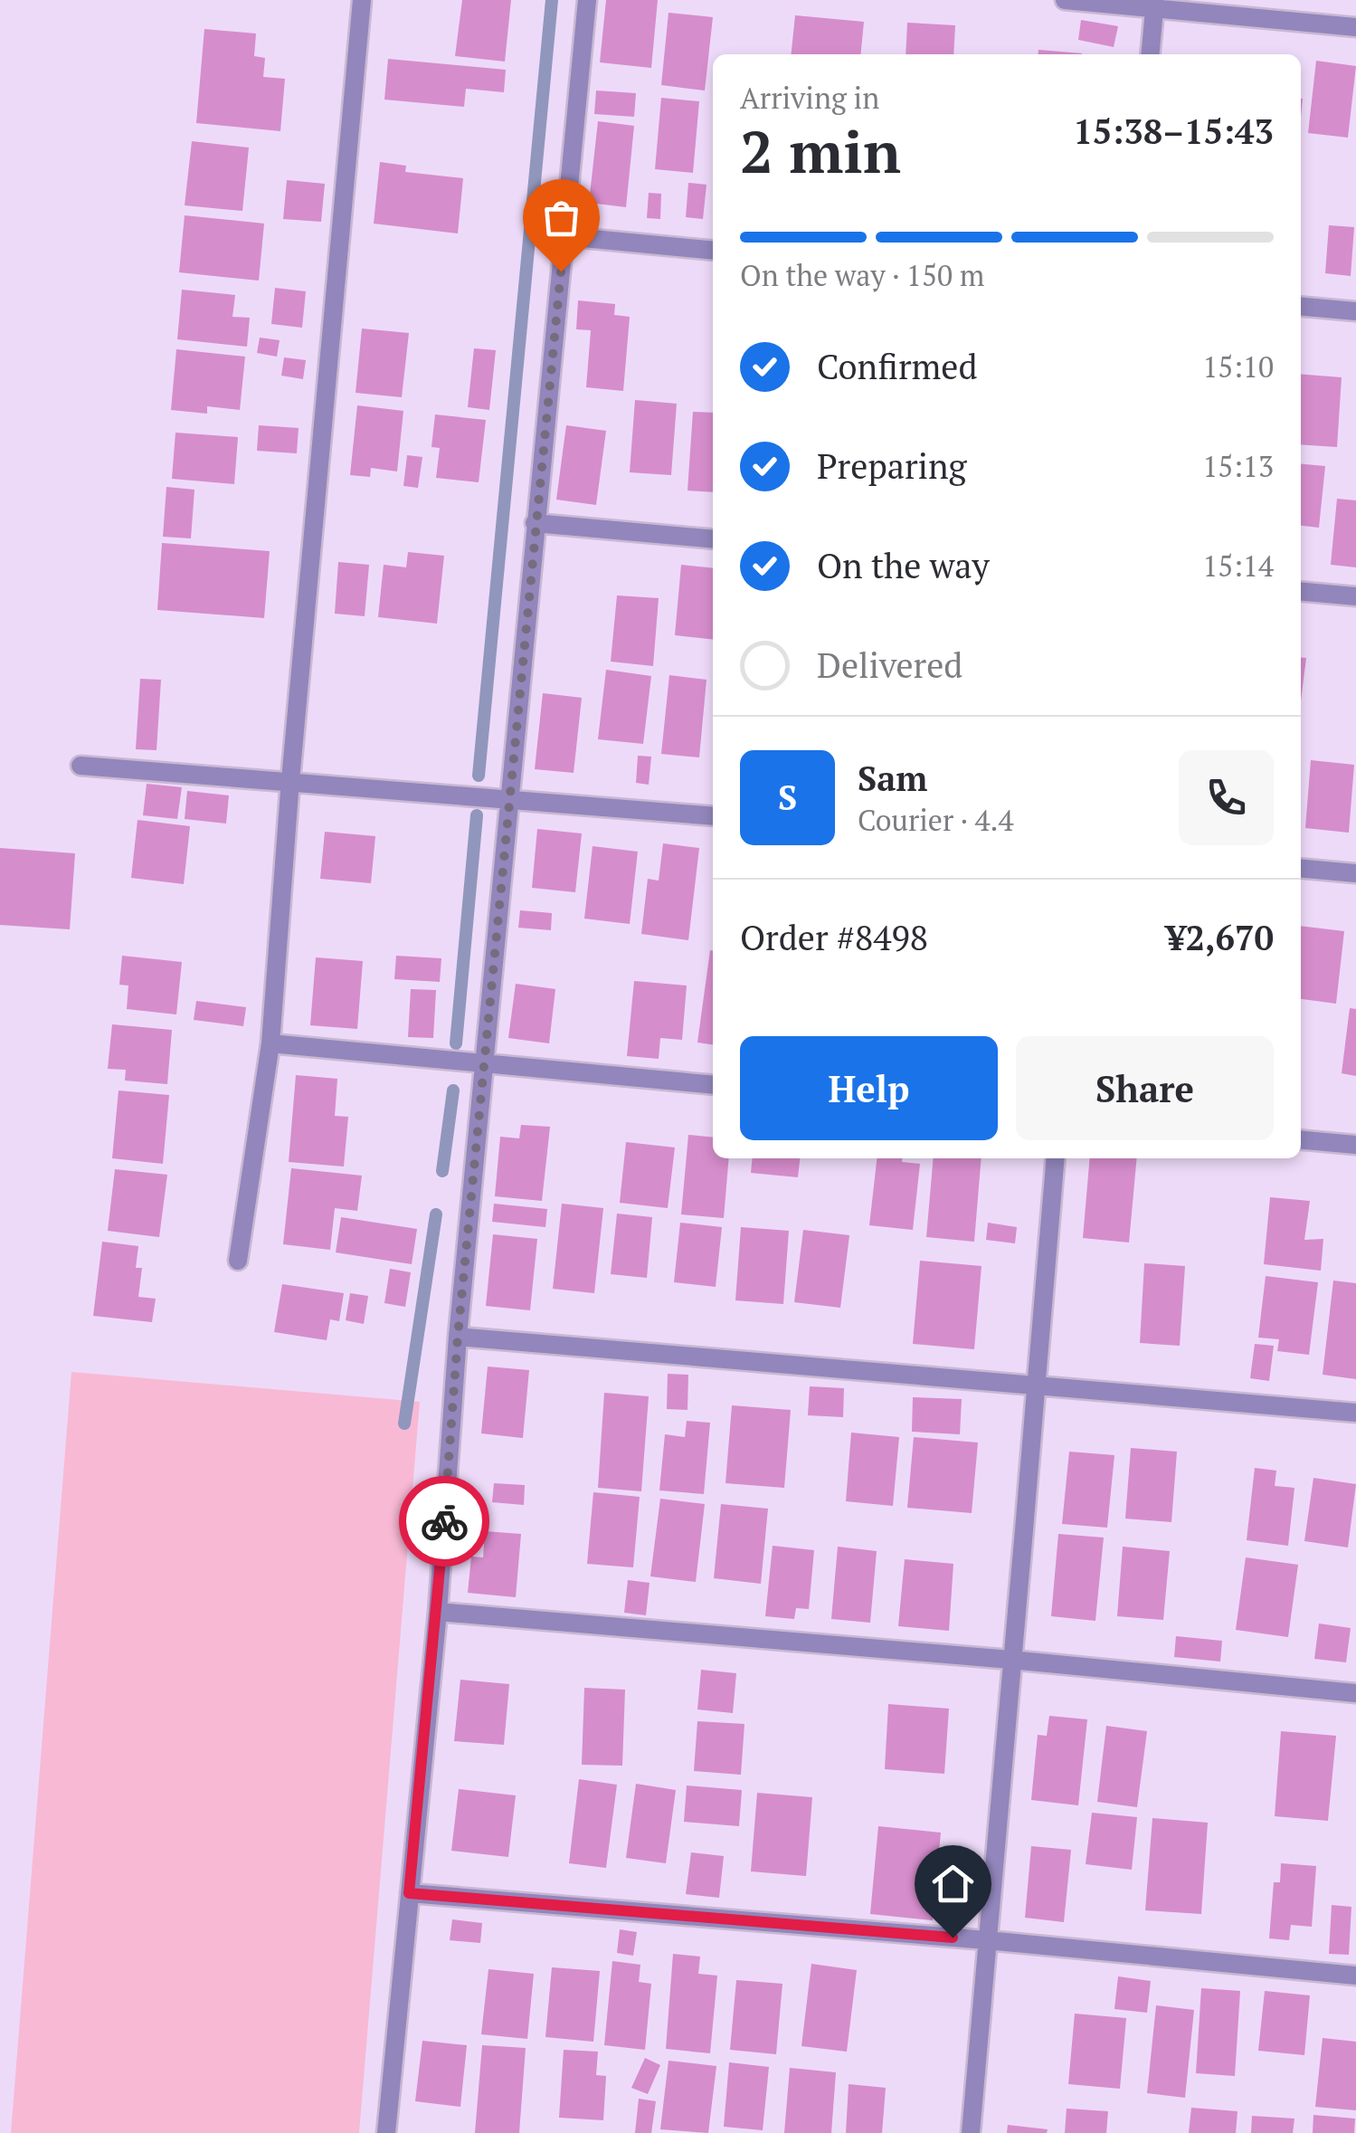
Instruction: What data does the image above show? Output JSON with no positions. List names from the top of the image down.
{
  "page": {
    "heading": ["2 min", "Arriving in", "15:38–15:43"],
    "panel": [
      "Sam",
      "Courier · 4.4",
      "Order #8498",
      "¥2,670"
    ],
    "bar": "On the way · 150 m",
    "list": [
      ["Confirmed", "15:10"],
      ["Preparing", "15:13"],
      ["On the way", "15:14"],
      "Delivered"
    ],
    "round": "S",
    "buttons": ["Help", "Share"]
  }
}
